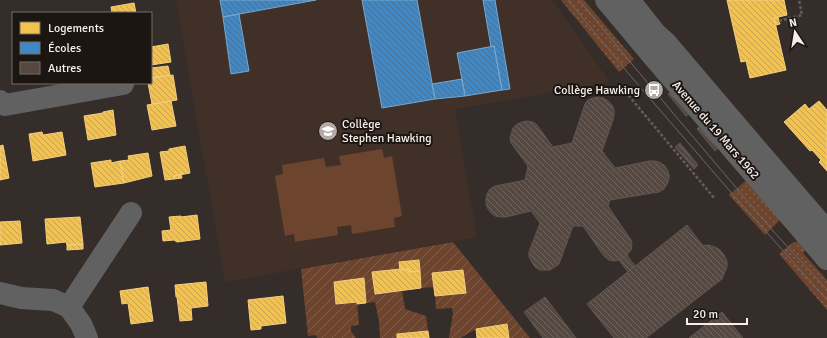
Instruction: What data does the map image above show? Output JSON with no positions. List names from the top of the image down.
{
  "streets": {
    "street": ["Avenue du 19 Mars 1962"]
  },
  "places": {
    "bus stop": ["Collège Hawking"],
    "school or university": ["Collège Stephen Hawking"]
  },
  "legend": ["Logements", "Écoles", "Autres"],
  "scale_bar": "20 m",
  "north": "top"
}
